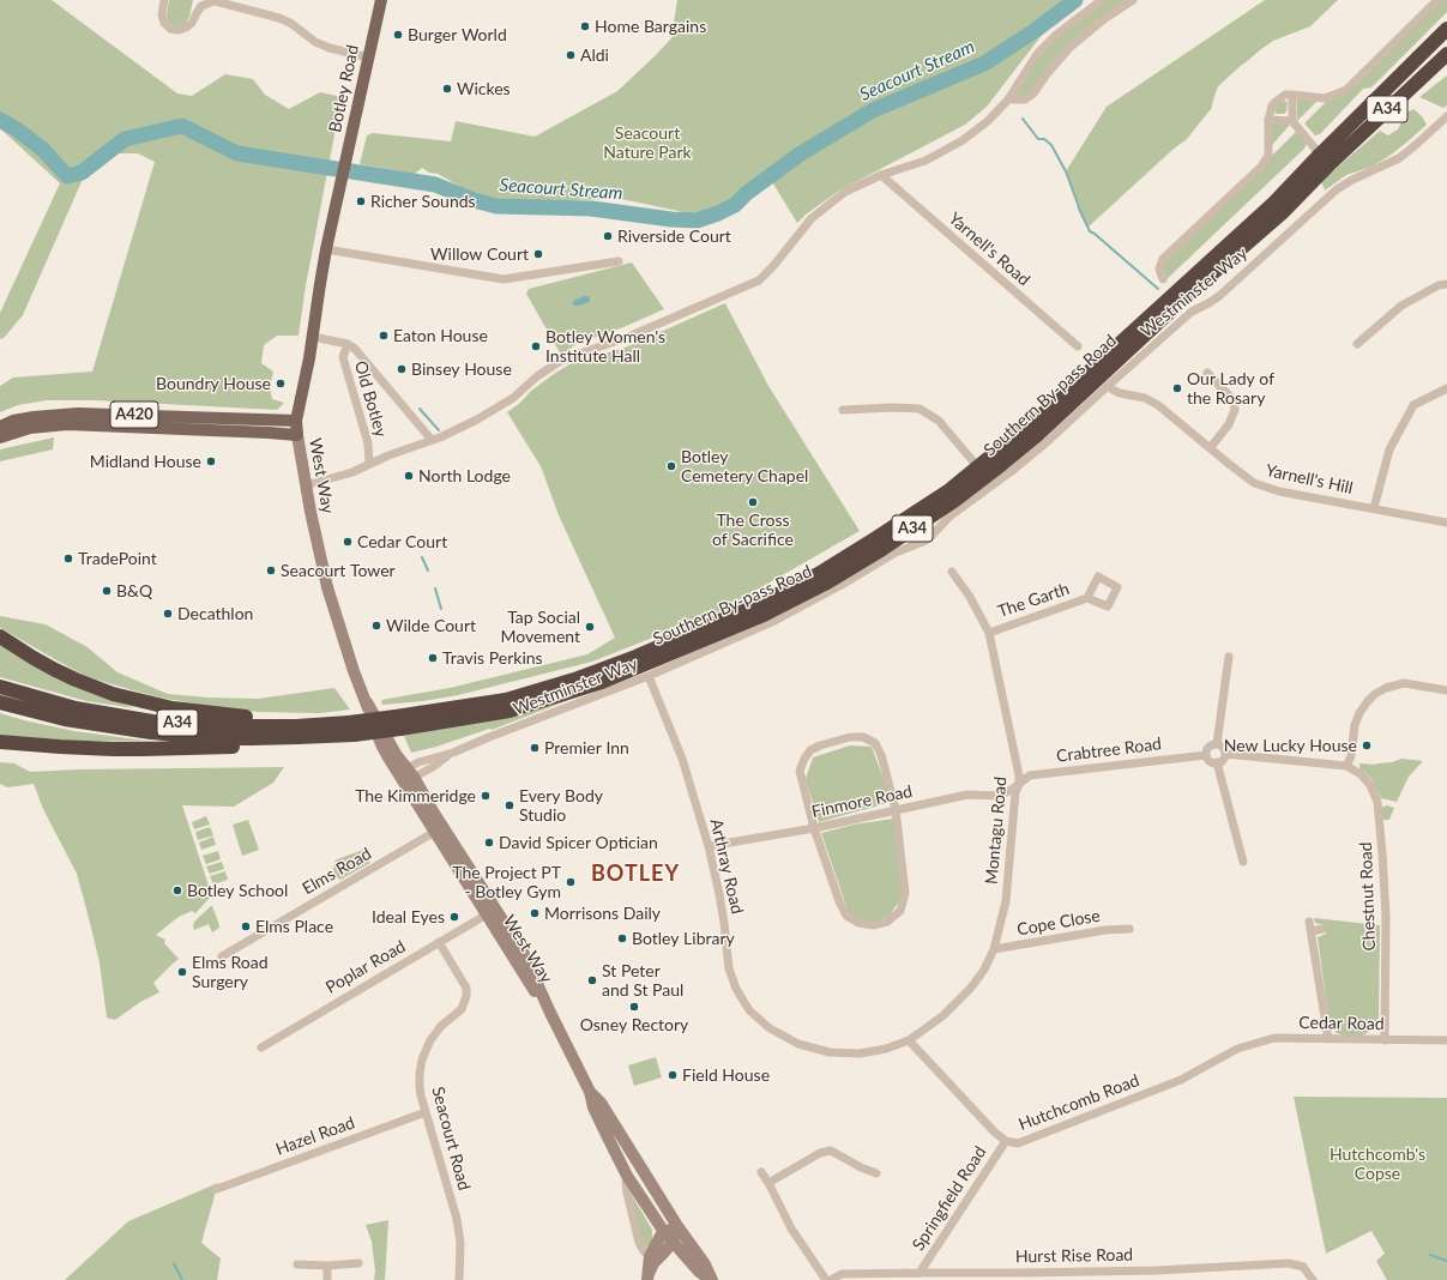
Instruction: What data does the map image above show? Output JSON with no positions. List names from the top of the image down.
{
  "streets": {
    "highway": ["A34", "Southern By-pass Road"],
    "main road": ["Botley Road", "A420", "West Way"],
    "street": [
      "Yarnell's Road",
      "Westminster Way",
      "Old Botley",
      "Yarnell's Hill",
      "The Garth",
      "Crabtree Road",
      "Finmore Road",
      "Montagu Road",
      "Arthray Road",
      "Elms Road",
      "Chestnut Road",
      "Cope Close",
      "Poplar Road",
      "Cedar Road",
      "Hutchcomb Road",
      "Hazel Road",
      "Seacourt Road",
      "Springfield Road",
      "Hurst Rise Road"
    ]
  },
  "crossings": [
    ["Botley Road", "West Way"],
    ["A34", "Southern By-pass Road"],
    ["Westminster Way", "West Way"],
    ["Westminster Way", "Yarnell's Hill"],
    ["Westminster Way", "Arthray Road"],
    ["A420", "West Way"],
    ["West Way", "Elms Road"],
    ["West Way", "Poplar Road"],
    ["The Garth", "Montagu Road"],
    ["Crabtree Road", "Finmore Road"],
    ["Crabtree Road", "Montagu Road"],
    ["Finmore Road", "Montagu Road"],
    ["Finmore Road", "Arthray Road"],
    ["Montagu Road", "Arthray Road"],
    ["Montagu Road", "Cope Close"],
    ["Montagu Road", "Hutchcomb Road"],
    ["Arthray Road", "Hutchcomb Road"],
    ["Chestnut Road", "Cedar Road"],
    ["Poplar Road", "Seacourt Road"],
    ["Cedar Road", "Hutchcomb Road"],
    ["Hutchcomb Road", "Springfield Road"],
    ["Hazel Road", "Seacourt Road"],
    ["Springfield Road", "Hurst Rise Road"]
  ],
  "districts": ["BOTLEY"],
  "water": ["Seacourt Stream"],
  "parks": ["Seacourt Nature Park", "Hutchcomb's Copse"],
  "places": [
    "Home Bargains",
    "Burger World",
    "Aldi",
    "Wickes",
    "Richer Sounds",
    "Riverside Court",
    "Willow Court",
    "Eaton House",
    "Botley Women's Institute Hall",
    "Binsey House",
    "Boundry House",
    "Our Lady of the Rosary",
    "Midland House",
    "Botley Cemetery Chapel",
    "North Lodge",
    "The Cross of Sacrifice",
    "Cedar Court",
    "TradePoint",
    "Seacourt Tower",
    "B&Q",
    "Decathlon",
    "Wilde Court",
    "Tap Social Movement",
    "Travis Perkins",
    "New Lucky House",
    "Premier Inn",
    "The Kimmeridge",
    "Every Body Studio",
    "David Spicer Optician",
    "The Project PT - Botley Gym",
    "Botley School",
    "Morrisons Daily",
    "Ideal Eyes",
    "Elms Place",
    "Botley Library",
    "Elms Road Surgery",
    "St Peter and St Paul",
    "Osney Rectory",
    "Field House"
  ]
}
